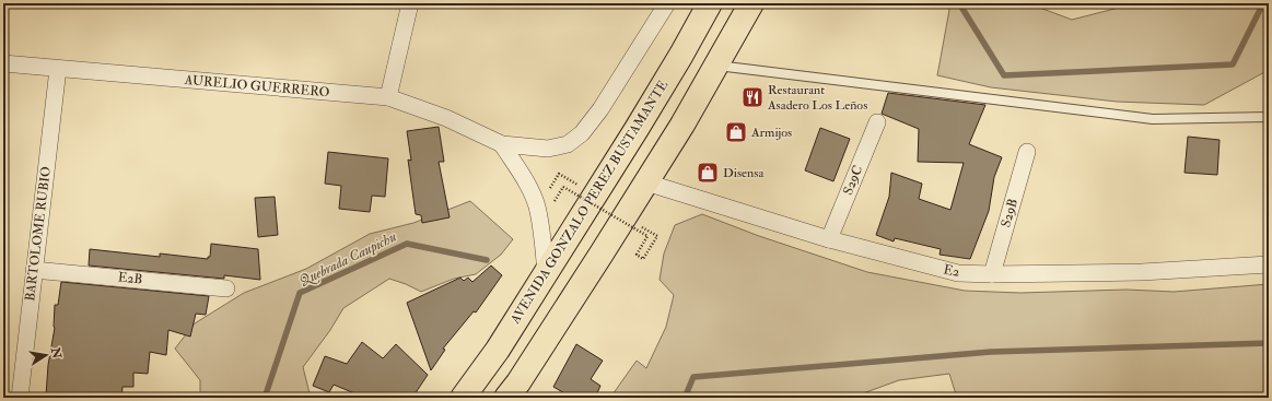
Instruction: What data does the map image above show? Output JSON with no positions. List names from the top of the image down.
{
  "streets": {
    "main road": ["AVENIDA GONZALO PEREZ BUSTAMANTE"],
    "street": [
      "AURELIO GUERRERO",
      "S29C",
      "S29B",
      "BARTOLOME RUBIO",
      "E2",
      "E2B"
    ]
  },
  "crossings": [
    ["AURELIO GUERRERO", "BARTOLOME RUBIO"],
    ["S29C", "E2"],
    ["S29B", "E2"],
    ["BARTOLOME RUBIO", "E2B"]
  ],
  "water": ["Quebrada Caupichu"],
  "places": {
    "restaurant": ["Restaurant Asadero Los Leños"],
    "shop": ["Armijos", "Disensa"]
  },
  "north": "right"
}
